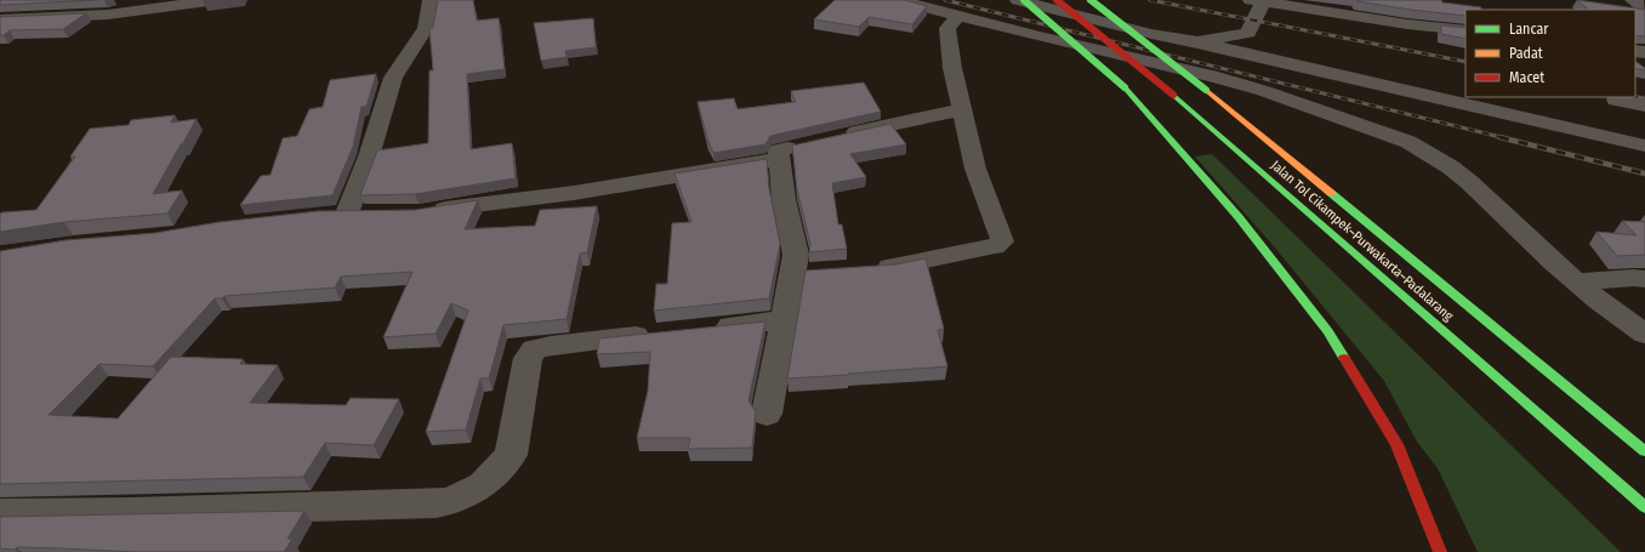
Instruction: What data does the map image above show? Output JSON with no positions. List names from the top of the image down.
{
  "streets": {
    "highway": ["Jalan Tol Cikampek–Purwakarta–Padalarang"]
  },
  "legend": ["Lancar", "Padat", "Macet"]
}
